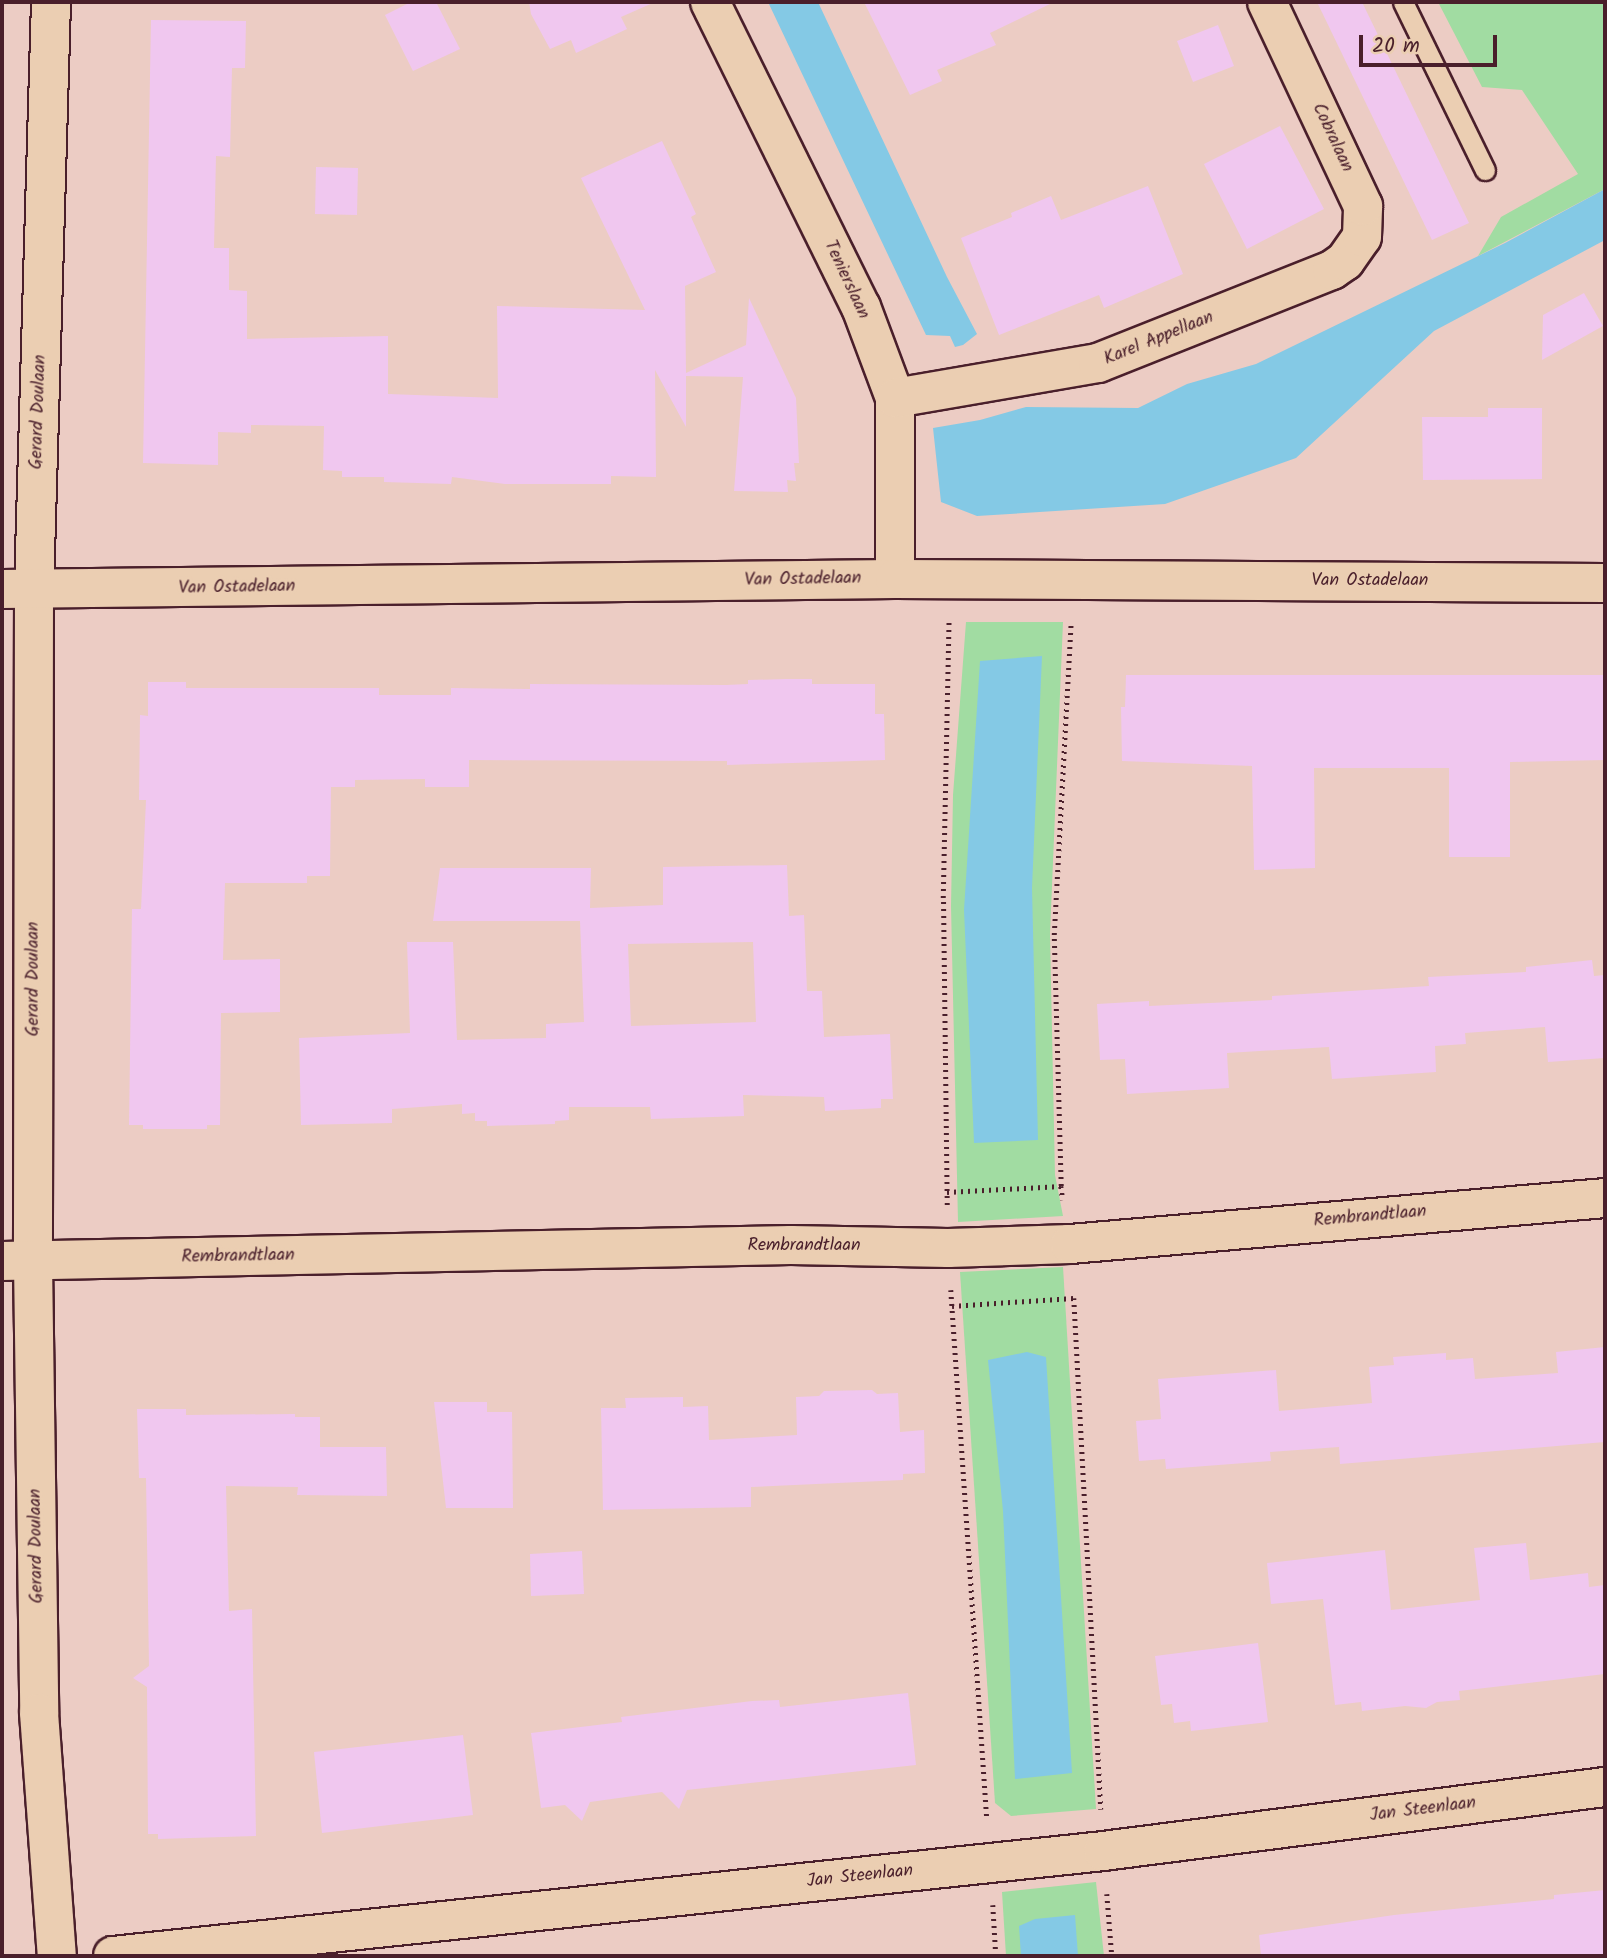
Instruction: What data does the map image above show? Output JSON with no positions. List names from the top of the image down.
{
  "streets": {
    "street": [
      "Cobralaan",
      "Tenierslaan",
      "Karel Appellaan",
      "Gerard Doulaan",
      "Van Ostadelaan",
      "Rembrandtlaan",
      "Jan Steenlaan"
    ]
  },
  "crossings": [
    ["Cobralaan", "Karel Appellaan"],
    ["Tenierslaan", "Karel Appellaan"],
    ["Tenierslaan", "Van Ostadelaan"],
    ["Gerard Doulaan", "Van Ostadelaan"],
    ["Gerard Doulaan", "Rembrandtlaan"]
  ],
  "scale_bar": "20 m"
}
